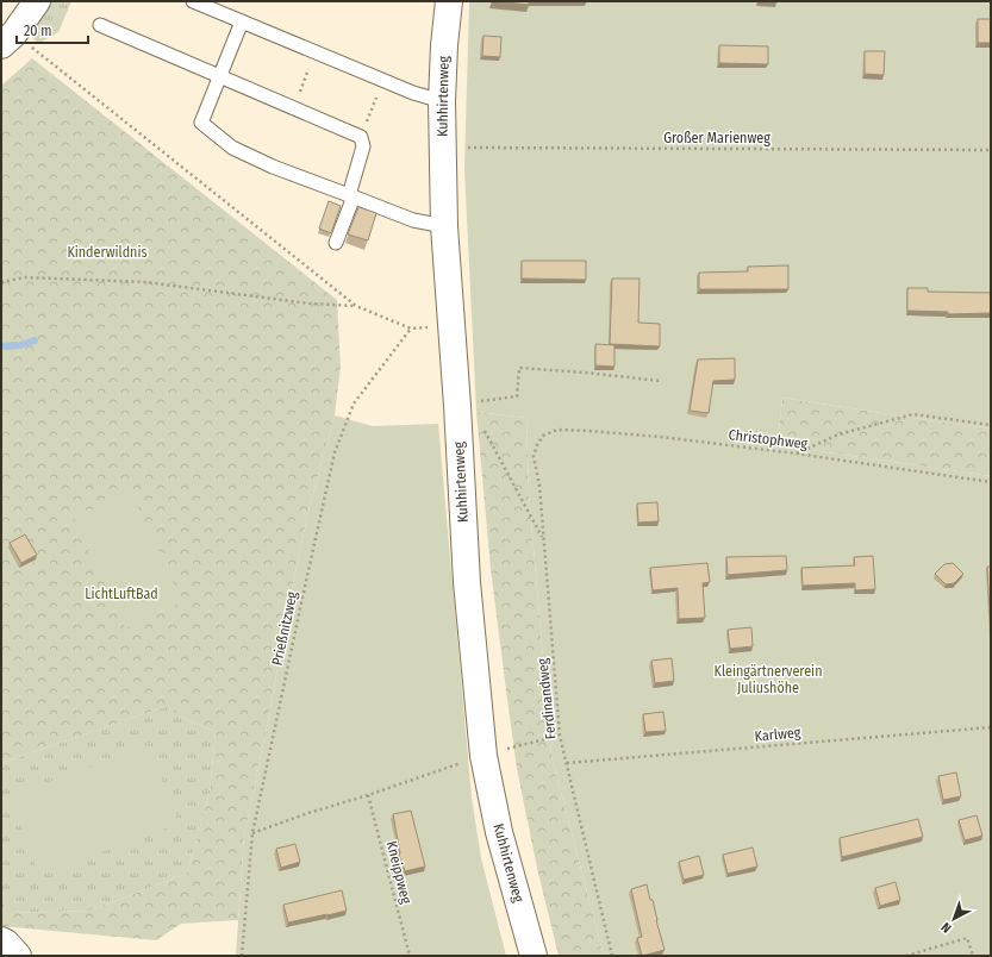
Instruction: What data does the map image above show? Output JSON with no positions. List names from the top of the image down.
{
  "streets": {
    "street": ["Kuhhirtenweg"],
    "path": [
      "Großer Marienweg",
      "Christophweg",
      "Prießnitzweg",
      "Ferdinandweg",
      "Karlweg",
      "Kneippweg"
    ]
  },
  "crossings": [
    ["Kuhhirtenweg", "Großer Marienweg"],
    ["Christophweg", "Ferdinandweg"],
    ["Ferdinandweg", "Karlweg"]
  ],
  "parks": ["Kinderwildnis", "LichtLuftBad", "Kleingärtnerverein Juliushöhe"],
  "scale_bar": "20 m",
  "north": "bottom left"
}
